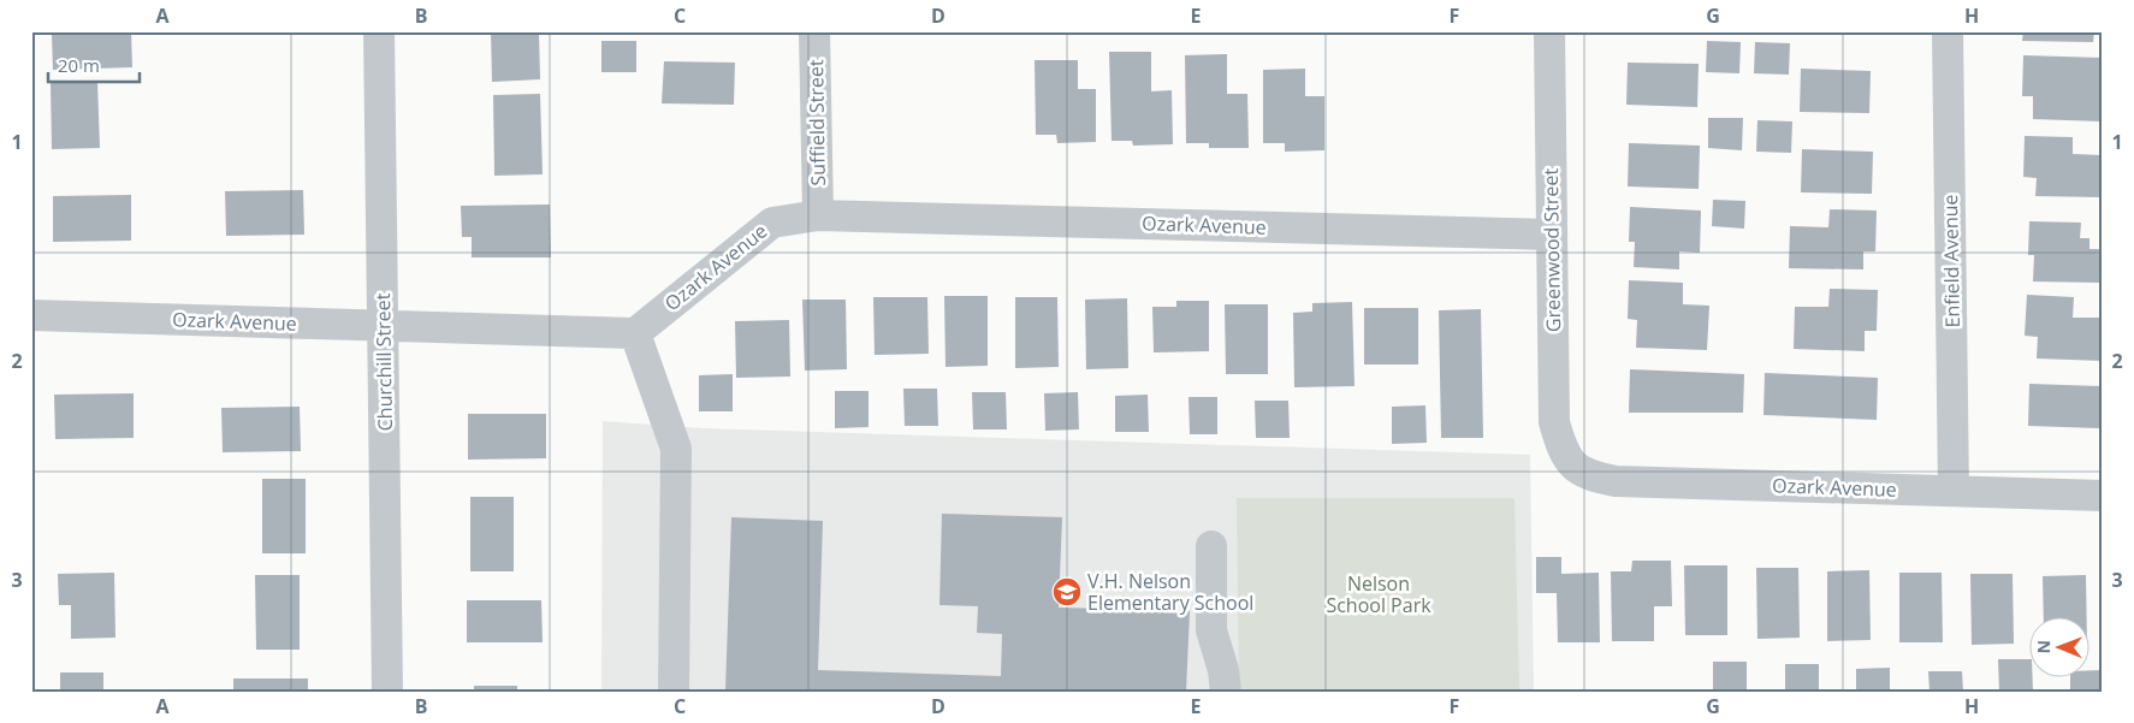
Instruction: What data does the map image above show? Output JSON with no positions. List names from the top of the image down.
{
  "streets": {
    "street": [
      "Suffield Street",
      "Ozark Avenue",
      "Greenwood Street",
      "Enfield Avenue",
      "Churchill Street"
    ]
  },
  "crossings": [
    ["Suffield Street", "Ozark Avenue"],
    ["Ozark Avenue", "Greenwood Street"],
    ["Ozark Avenue", "Enfield Avenue"],
    ["Ozark Avenue", "Churchill Street"]
  ],
  "parks": ["Nelson School Park"],
  "places": {
    "school or university": ["V.H. Nelson Elementary School"]
  },
  "scale_bar": "20 m",
  "north": "left",
  "grid": {
    "columns": [
      "A",
      "B",
      "C",
      "D",
      "E",
      "F",
      "G",
      "H"
    ],
    "rows": ["1", "2", "3"]
  }
}
